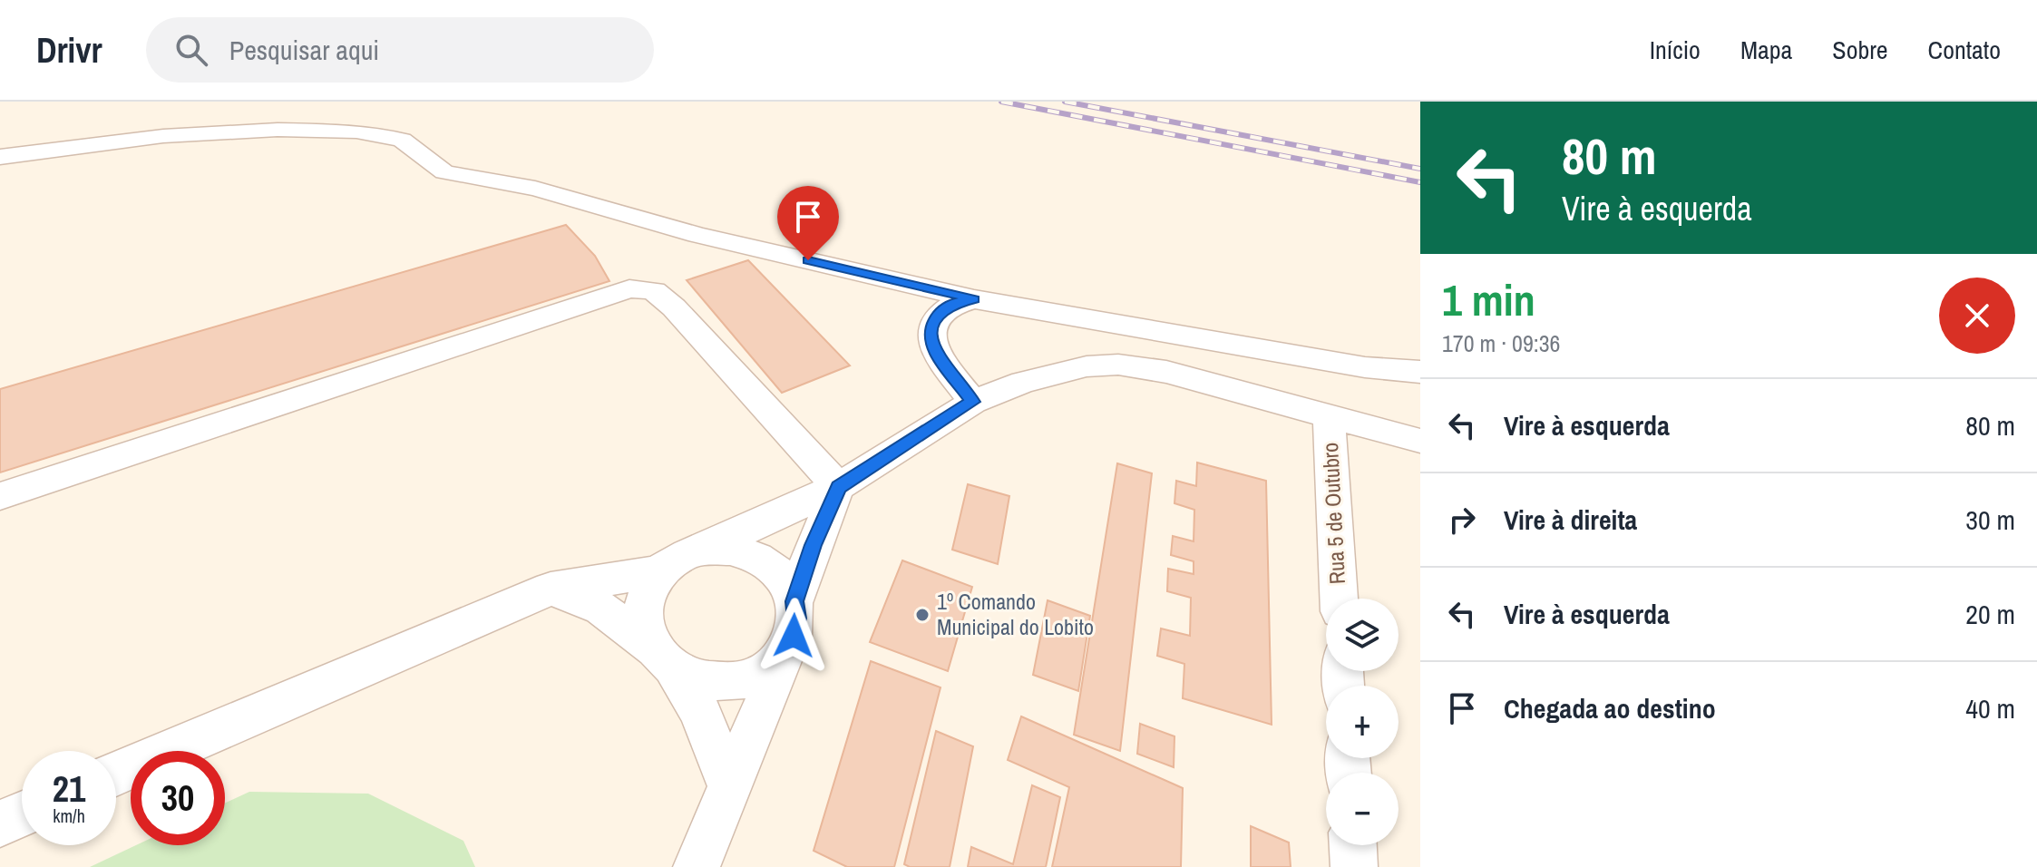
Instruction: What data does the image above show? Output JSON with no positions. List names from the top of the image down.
{
  "streets": {
    "street": ["Rua 5 de Outubro"]
  },
  "places": ["1º Comando Municipal do Lobito"],
  "page": {
    "header": "Drivr",
    "search": "Pesquisar aqui",
    "nav": [
      "Início",
      "Mapa",
      "Sobre",
      "Contato"
    ],
    "turn": ["80 m", "Vire à esquerda"],
    "heading": ["1 min", "170 m · 09:36"],
    "list": [
      {
        "name": "Vire à esquerda",
        "value": "80 m"
      },
      {
        "name": "Vire à direita",
        "value": "30 m"
      },
      {
        "name": "Vire à esquerda",
        "value": "20 m"
      },
      {
        "name": "Chegada ao destino",
        "value": "40 m"
      }
    ],
    "map_buttons": ["+", "−"],
    "speed": "21 km/h",
    "limit": "30"
  }
}
